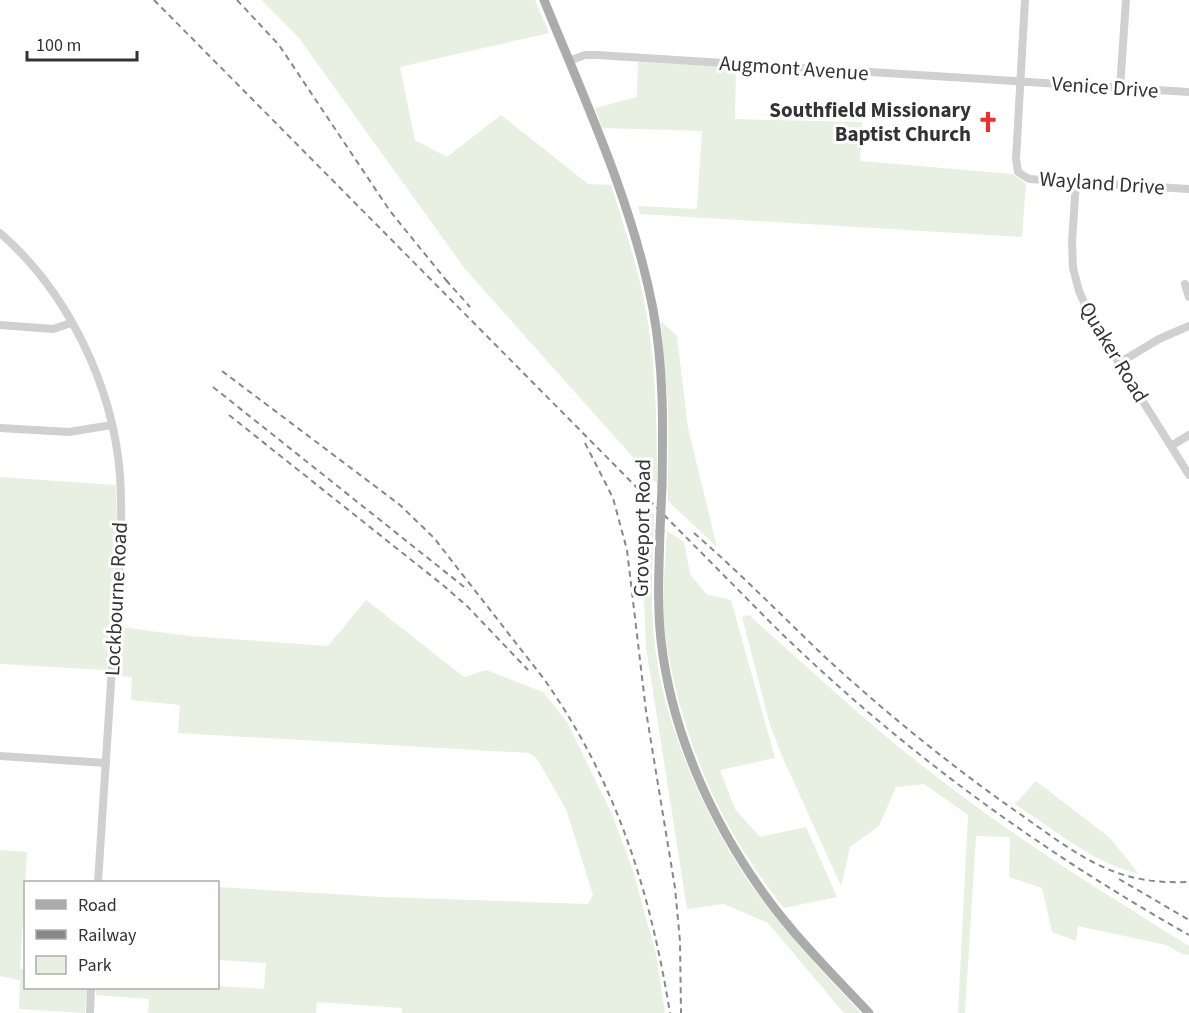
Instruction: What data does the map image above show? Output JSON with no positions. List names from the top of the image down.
{
  "streets": {
    "main road": ["Groveport Road"],
    "street": [
      "Augmont Avenue",
      "Venice Drive",
      "Wayland Drive",
      "Quaker Road",
      "Lockbourne Road"
    ]
  },
  "crossings": [
    ["Augmont Avenue", "Venice Drive"],
    ["Augmont Avenue", "Wayland Drive"],
    ["Augmont Avenue", "Groveport Road"],
    ["Venice Drive", "Wayland Drive"],
    ["Wayland Drive", "Quaker Road"]
  ],
  "places": {
    "church": ["Southfield Missionary Baptist Church"]
  },
  "legend": ["Road", "Railway", "Park"],
  "scale_bar": "100 m"
}
